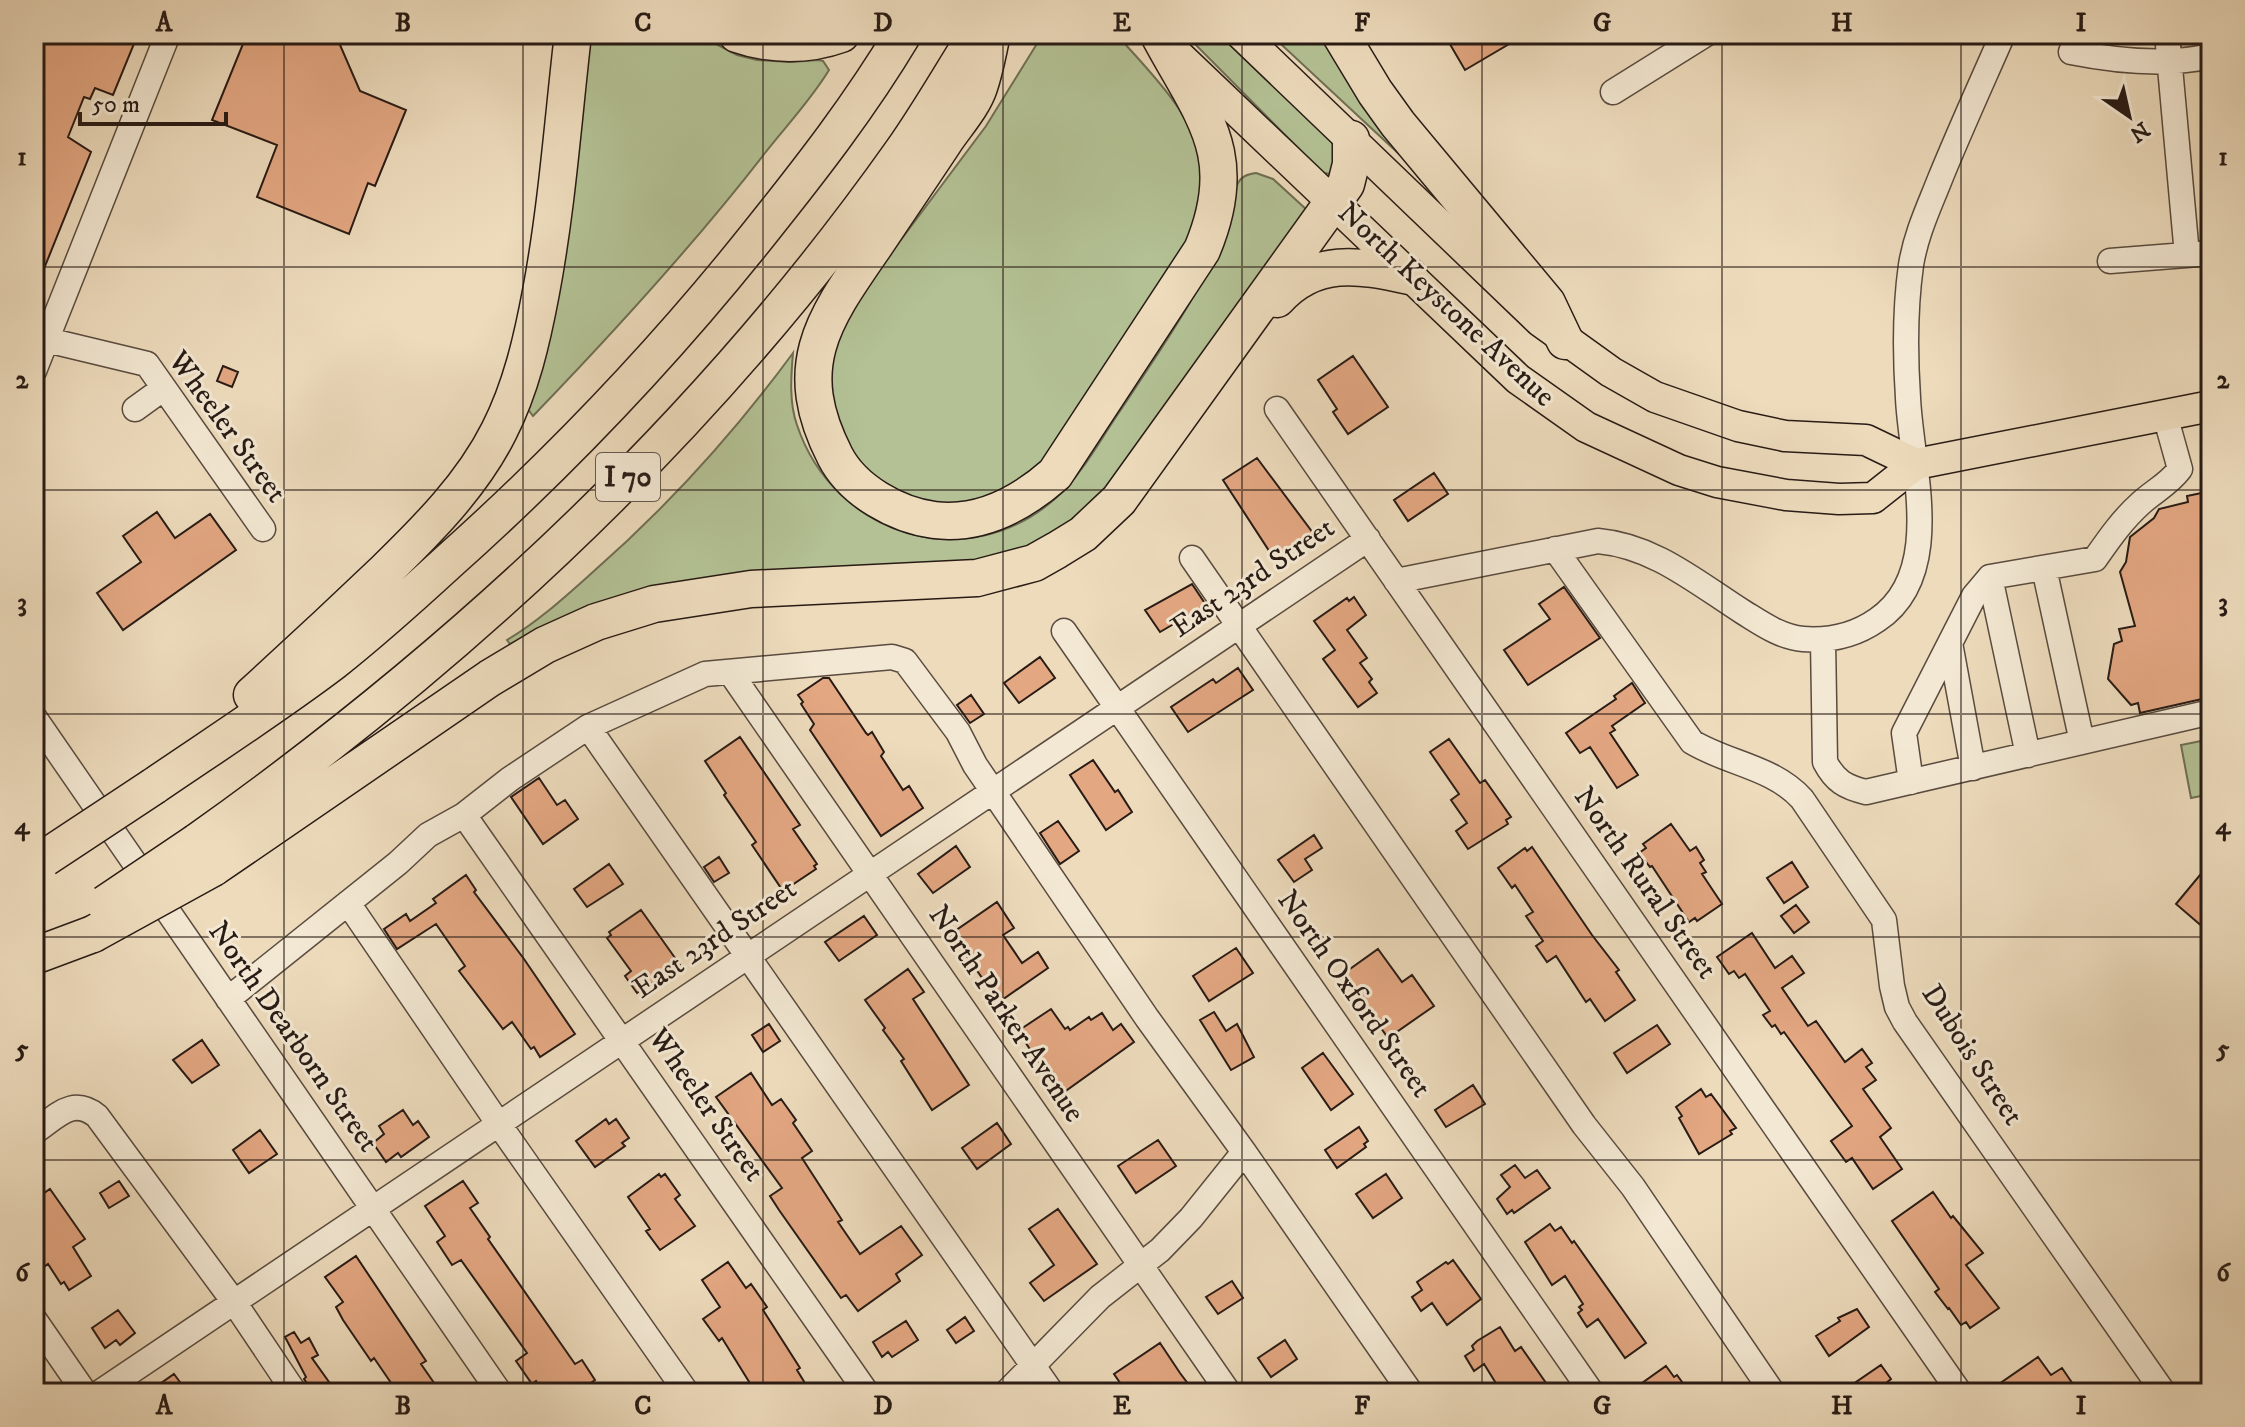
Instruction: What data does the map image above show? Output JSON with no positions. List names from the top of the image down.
{
  "streets": {
    "highway": ["I 70"],
    "main road": ["North Keystone Avenue"],
    "street": [
      "Wheeler Street",
      "East 23rd Street",
      "North Rural Street",
      "North Oxford Street",
      "North Parker Avenue",
      "North Dearborn Street",
      "Dubois Street"
    ]
  },
  "crossings": [
    ["Wheeler Street", "East 23rd Street"],
    ["East 23rd Street", "North Rural Street"],
    ["East 23rd Street", "North Oxford Street"],
    ["East 23rd Street", "North Parker Avenue"],
    ["East 23rd Street", "North Dearborn Street"]
  ],
  "scale_bar": "50 m",
  "north": "bottom right",
  "grid": {
    "columns": [
      "A",
      "B",
      "C",
      "D",
      "E",
      "F",
      "G",
      "H",
      "I"
    ],
    "rows": [
      "1",
      "2",
      "3",
      "4",
      "5",
      "6"
    ]
  }
}
